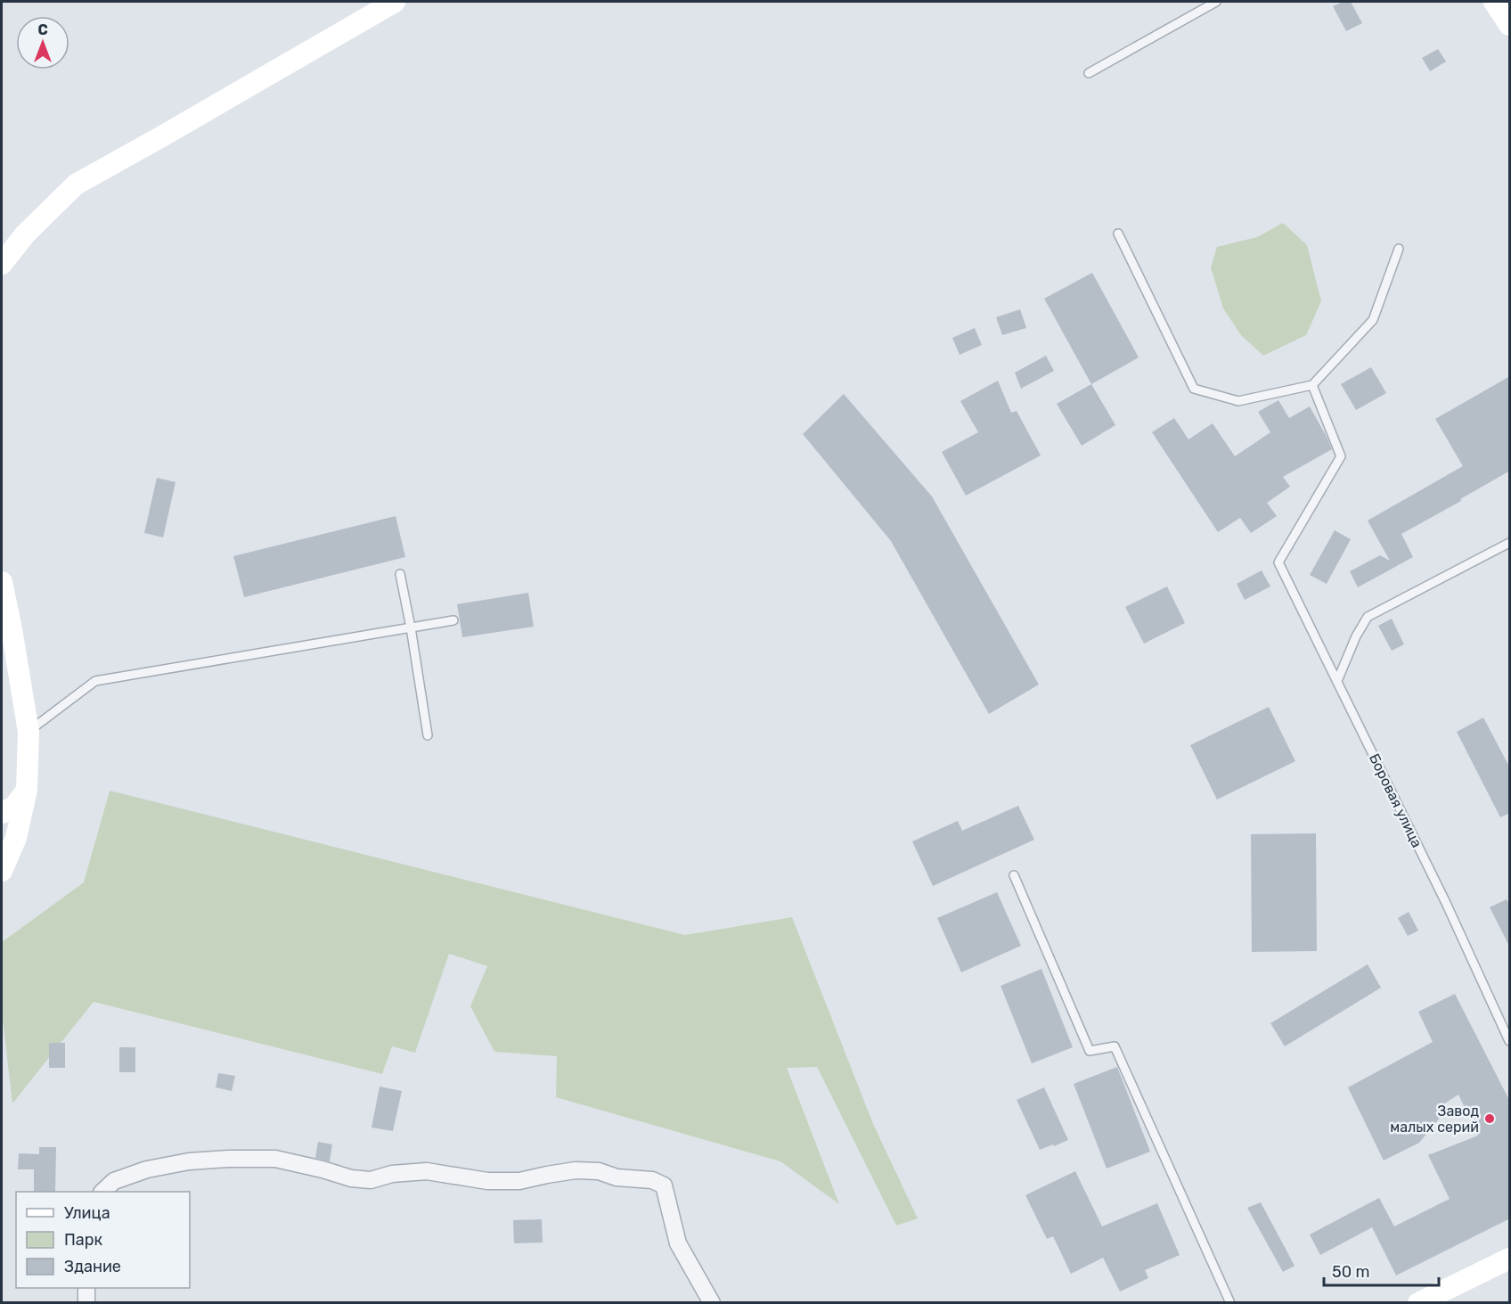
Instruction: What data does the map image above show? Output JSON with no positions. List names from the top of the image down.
{
  "streets": {
    "lane": ["Боровая улица"]
  },
  "places": ["Завод малых серий"],
  "legend": ["Улица", "Парк", "Здание"],
  "scale_bar": "50 m",
  "north": "top"
}
